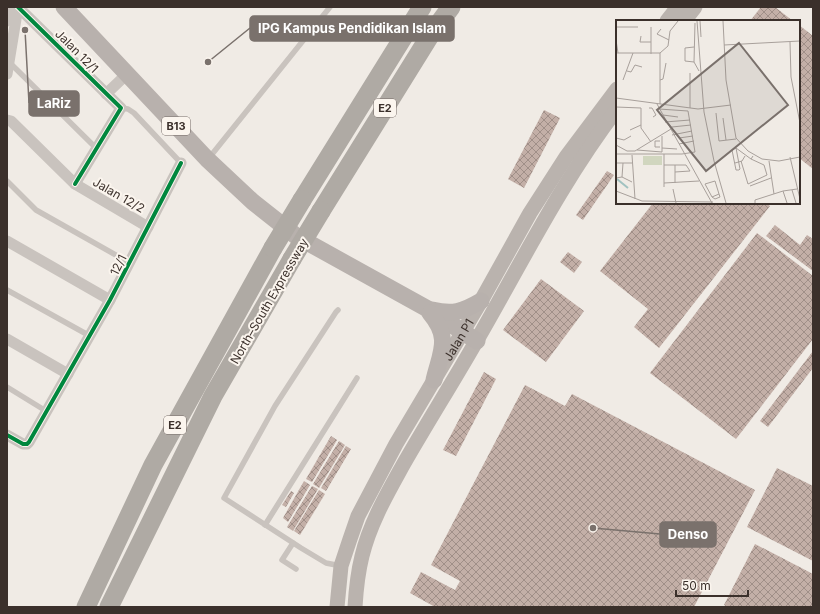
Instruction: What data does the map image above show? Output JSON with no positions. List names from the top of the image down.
{
  "streets": {
    "highway": ["E2", "North–South Expressway"],
    "main road": ["B13", "Jalan P1"],
    "street": ["Jalan 12/1", "Jalan 12/2", "12/1"]
  },
  "crossings": [
    ["B13", "Jalan P1"],
    ["Jalan 12/2", "12/1"]
  ],
  "places": ["LaRiz", "IPG Kampus Pendidikan Islam", "Denso"],
  "scale_bar": "50 m"
}
